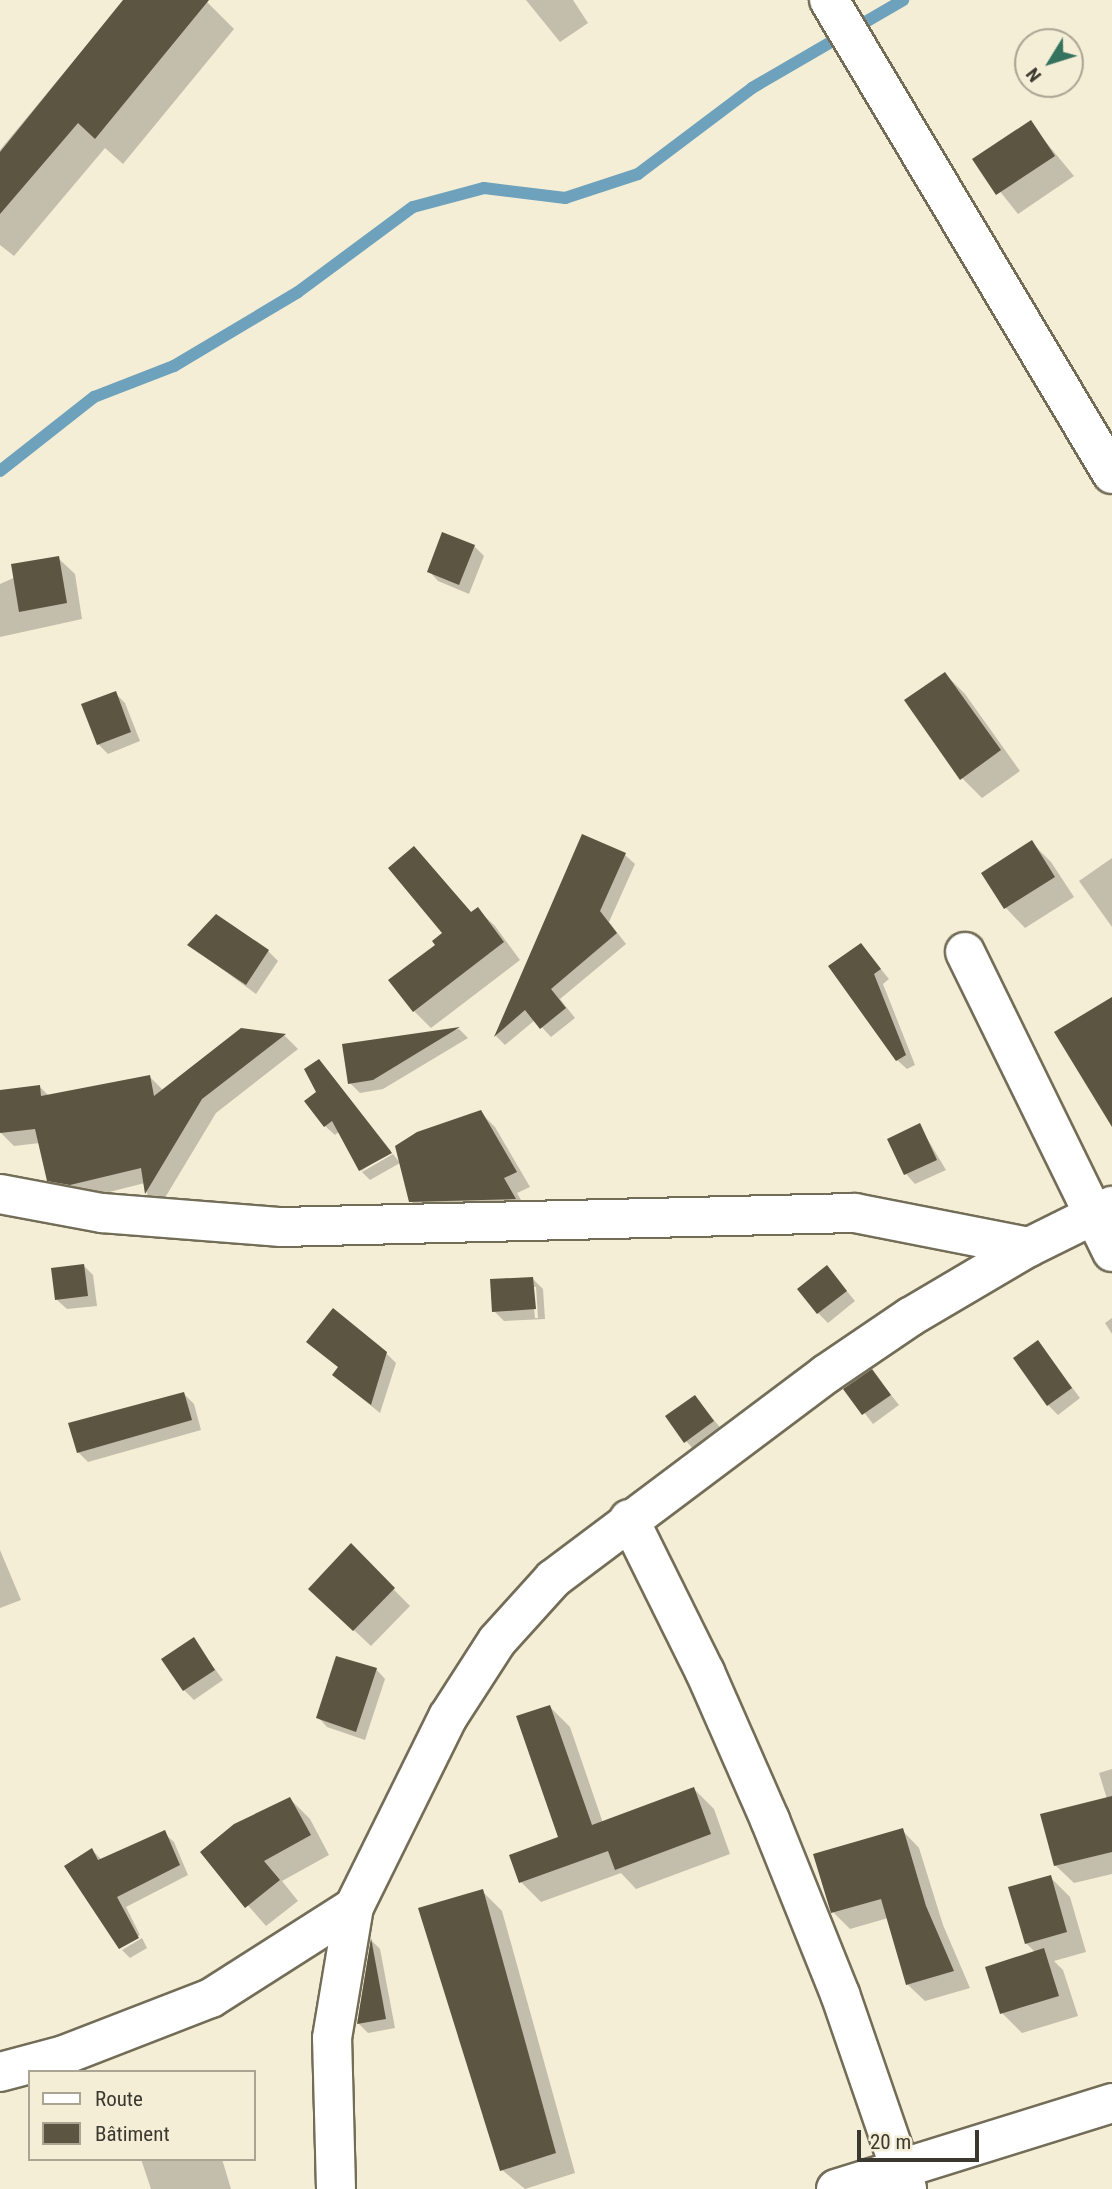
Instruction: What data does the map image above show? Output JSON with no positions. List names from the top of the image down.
{
  "legend": ["Route", "Bâtiment"],
  "scale_bar": "20 m",
  "north": "bottom left"
}
